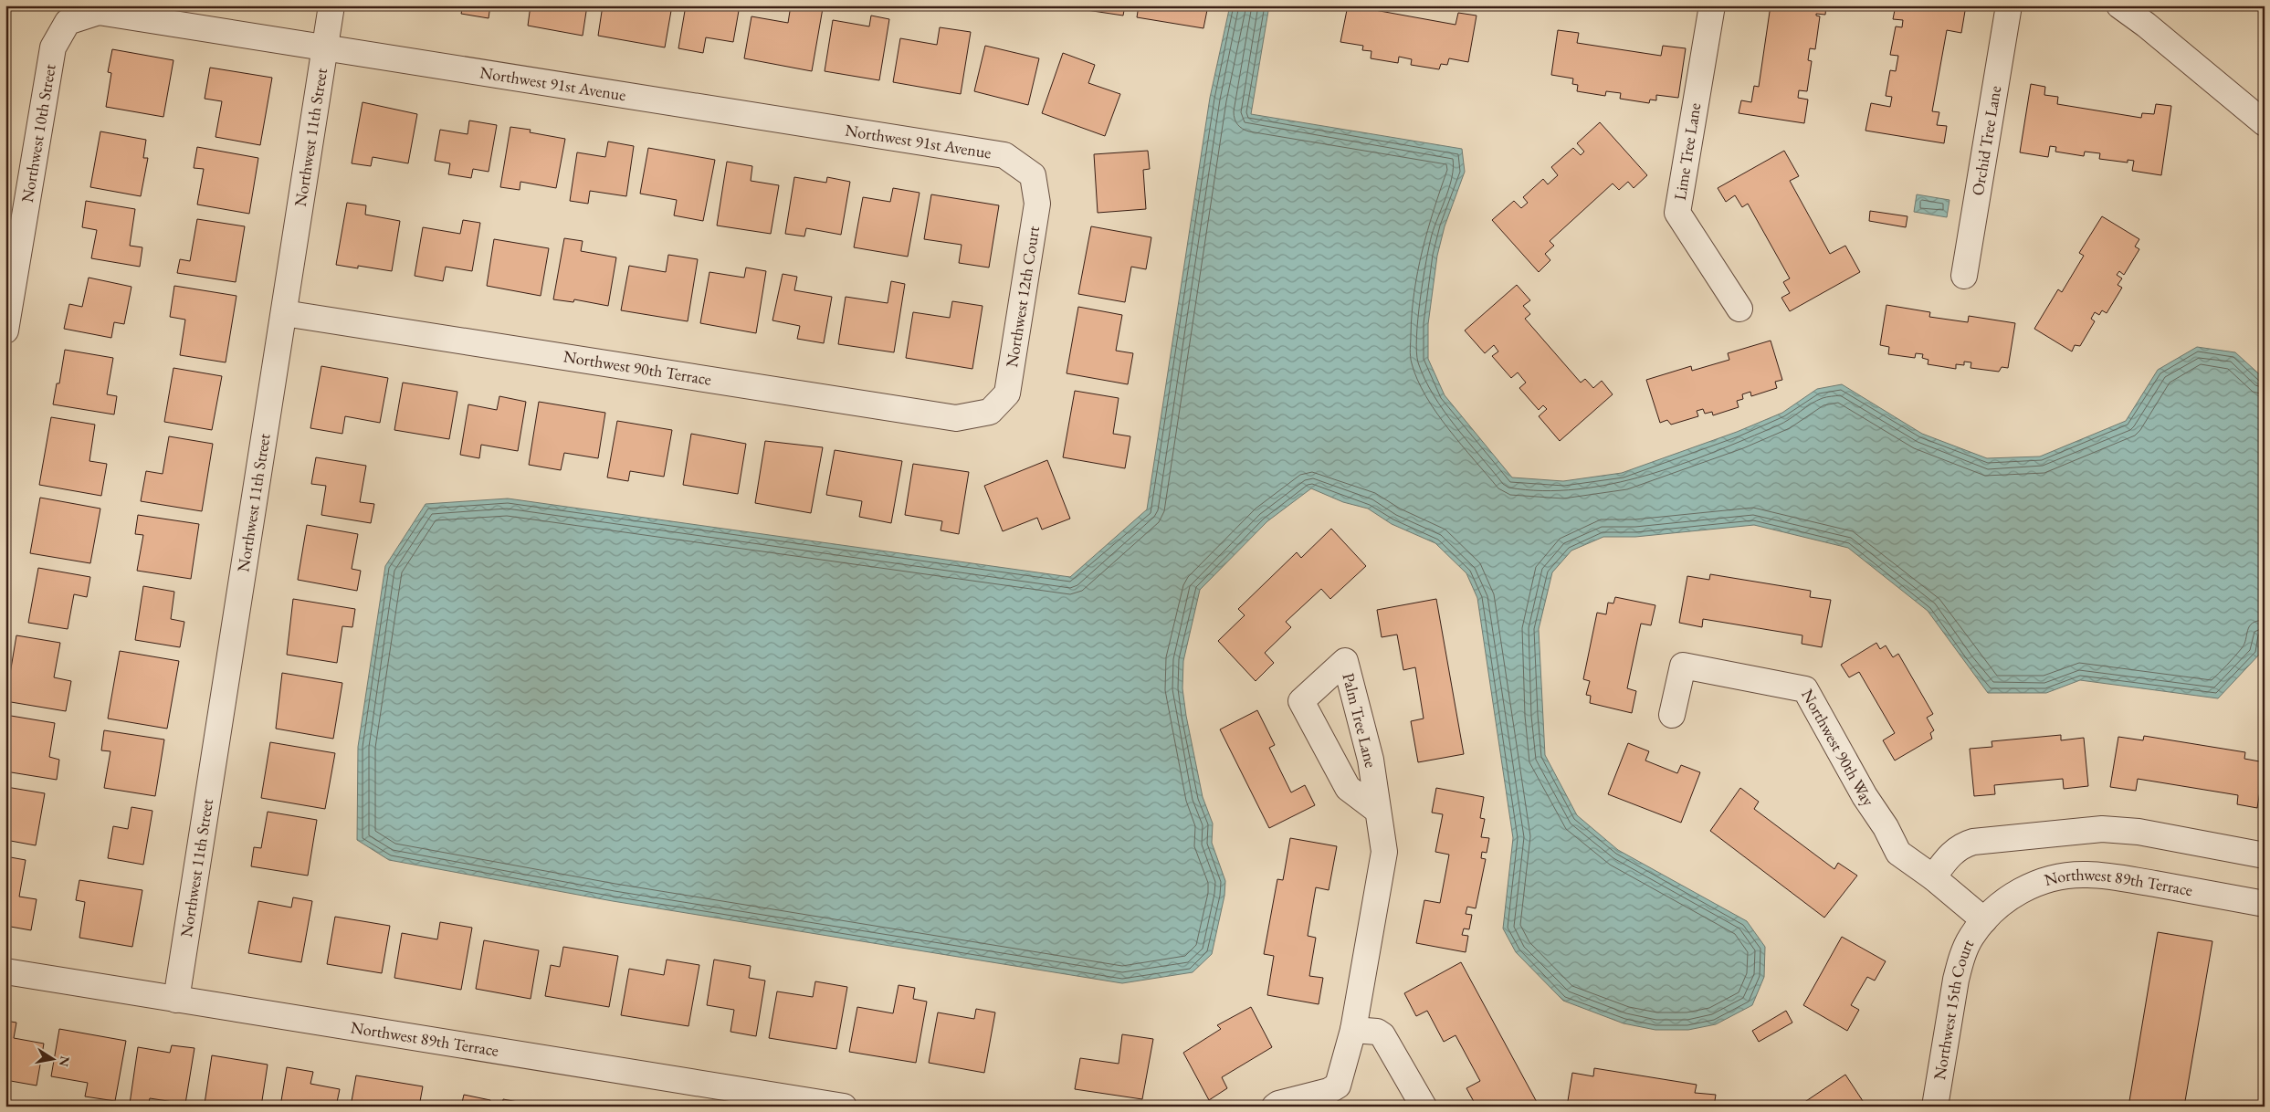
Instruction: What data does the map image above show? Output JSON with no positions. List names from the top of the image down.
{
  "streets": {
    "street": [
      "Northwest 91st Avenue",
      "Northwest 10th Street",
      "Northwest 11th Street",
      "Orchid Tree Lane",
      "Lime Tree Lane",
      "Northwest 12th Court",
      "Northwest 90th Terrace",
      "Palm Tree Lane",
      "Northwest 90th Way",
      "Northwest 89th Terrace",
      "Northwest 15th Court"
    ]
  },
  "crossings": [
    ["Northwest 91st Avenue", "Northwest 10th Street"],
    ["Northwest 91st Avenue", "Northwest 11th Street"],
    ["Northwest 91st Avenue", "Northwest 12th Court"],
    ["Northwest 11th Street", "Northwest 90th Terrace"],
    ["Northwest 11th Street", "Northwest 89th Terrace"],
    ["Northwest 12th Court", "Northwest 90th Terrace"],
    ["Northwest 90th Way", "Northwest 89th Terrace"],
    ["Northwest 90th Way", "Northwest 15th Court"],
    ["Northwest 89th Terrace", "Northwest 15th Court"]
  ],
  "north": "right"
}
